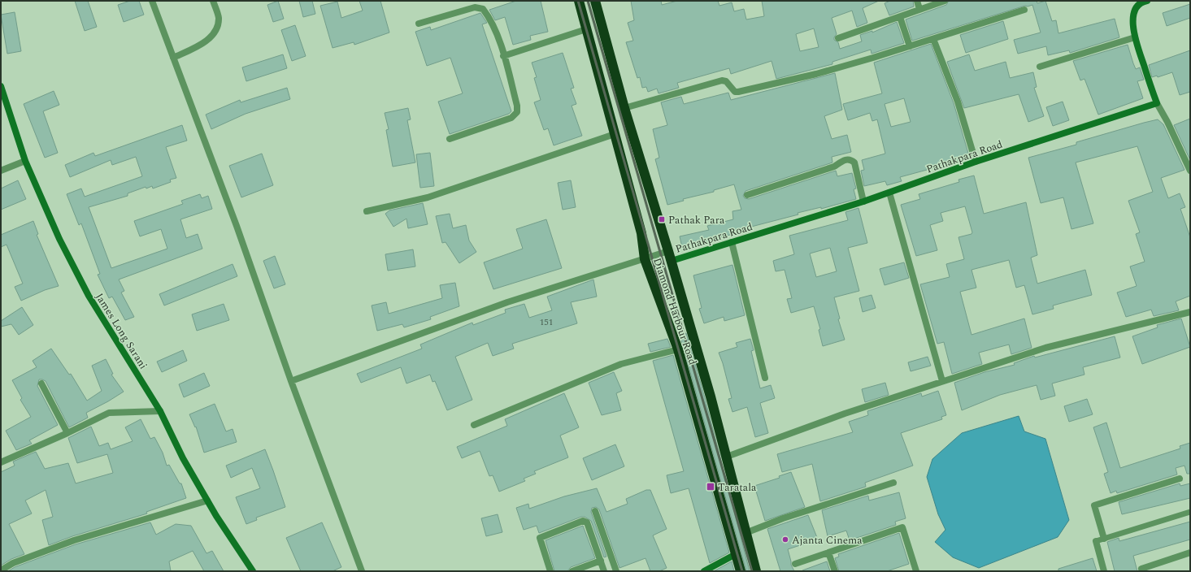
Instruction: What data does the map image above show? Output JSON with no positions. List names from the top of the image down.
{
  "streets": {
    "highway": ["Diamond Harbour Road"],
    "street": ["Pathakpara Road", "James Long Sarani"]
  },
  "crossings": [
    ["Pathakpara Road", "Diamond Harbour Road"]
  ],
  "places": {
    "transit": ["Pathak Para", "Taratala"],
    "other": ["Ajanta Cinema"]
  },
  "house_numbers": ["151"]
}
